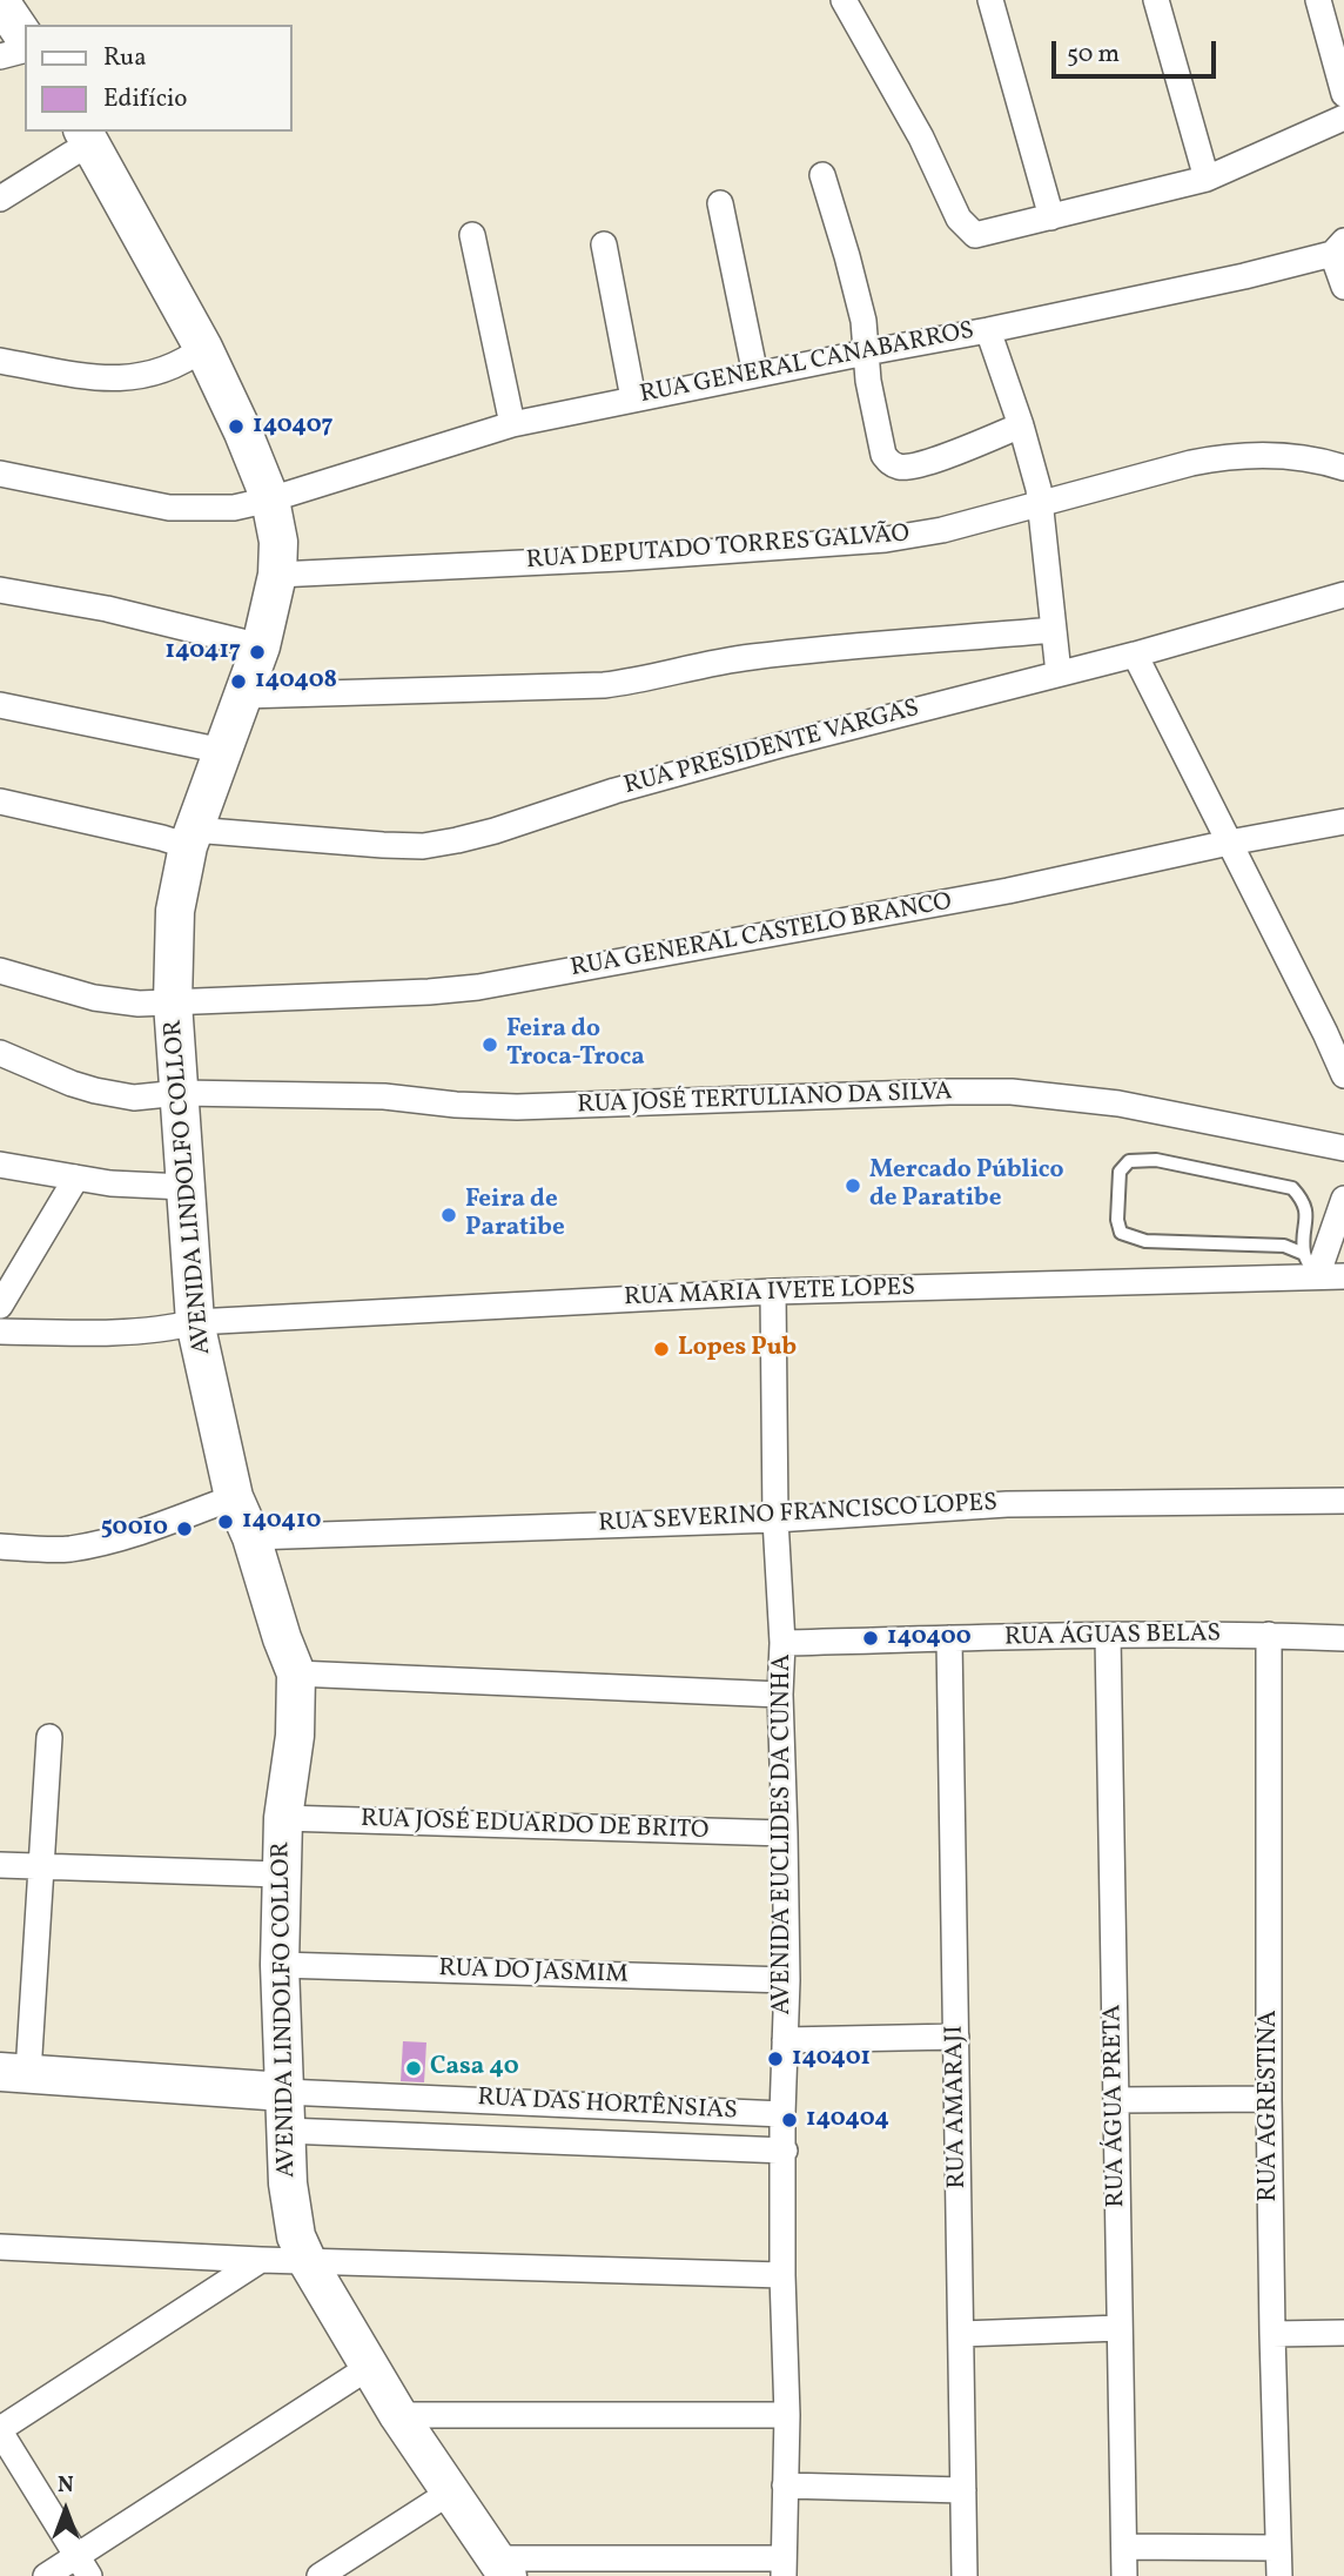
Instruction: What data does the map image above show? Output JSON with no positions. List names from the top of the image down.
{
  "streets": {
    "main road": ["AVENIDA LINDOLFO COLLOR"],
    "street": [
      "RUA GENERAL CANABARROS",
      "RUA DEPUTADO TORRES GALVÃO",
      "RUA PRESIDENTE VARGAS",
      "RUA GENERAL CASTELO BRANCO",
      "RUA JOSÉ TERTULIANO DA SILVA",
      "RUA MARIA IVETE LOPES",
      "RUA SEVERINO FRANCISCO LOPES",
      "RUA ÁGUAS BELAS",
      "RUA JOSÉ EDUARDO DE BRITO",
      "AVENIDA EUCLIDES DA CUNHA",
      "RUA DO JASMIM",
      "RUA DAS HORTÊNSIAS",
      "RUA ÁGUA PRETA",
      "RUA AGRESTINA",
      "RUA AMARAJI"
    ]
  },
  "crossings": [
    ["RUA GENERAL CANABARROS", "AVENIDA LINDOLFO COLLOR"],
    ["RUA DEPUTADO TORRES GALVÃO", "AVENIDA LINDOLFO COLLOR"],
    ["RUA PRESIDENTE VARGAS", "AVENIDA LINDOLFO COLLOR"],
    ["RUA GENERAL CASTELO BRANCO", "AVENIDA LINDOLFO COLLOR"],
    ["RUA JOSÉ TERTULIANO DA SILVA", "AVENIDA LINDOLFO COLLOR"],
    ["AVENIDA LINDOLFO COLLOR", "RUA MARIA IVETE LOPES"],
    ["AVENIDA LINDOLFO COLLOR", "RUA SEVERINO FRANCISCO LOPES"],
    ["AVENIDA LINDOLFO COLLOR", "RUA JOSÉ EDUARDO DE BRITO"],
    ["AVENIDA LINDOLFO COLLOR", "RUA DO JASMIM"],
    ["AVENIDA LINDOLFO COLLOR", "RUA DAS HORTÊNSIAS"],
    ["RUA MARIA IVETE LOPES", "AVENIDA EUCLIDES DA CUNHA"],
    ["RUA SEVERINO FRANCISCO LOPES", "AVENIDA EUCLIDES DA CUNHA"],
    ["RUA ÁGUAS BELAS", "AVENIDA EUCLIDES DA CUNHA"],
    ["RUA ÁGUAS BELAS", "RUA ÁGUA PRETA"],
    ["RUA ÁGUAS BELAS", "RUA AGRESTINA"],
    ["RUA ÁGUAS BELAS", "RUA AMARAJI"],
    ["RUA JOSÉ EDUARDO DE BRITO", "AVENIDA EUCLIDES DA CUNHA"],
    ["AVENIDA EUCLIDES DA CUNHA", "RUA DO JASMIM"],
    ["AVENIDA EUCLIDES DA CUNHA", "RUA DAS HORTÊNSIAS"]
  ],
  "places": [
    "140407",
    "140417",
    "140408",
    "Feira do Troca-Troca",
    "Mercado Público de Paratibe",
    "Feira de Paratibe",
    "Lopes Pub",
    "140410",
    "50010",
    "140400",
    "140401",
    "Casa 40",
    "140404"
  ],
  "legend": ["Rua", "Edifício"],
  "scale_bar": "50 m",
  "north": "top"
}
